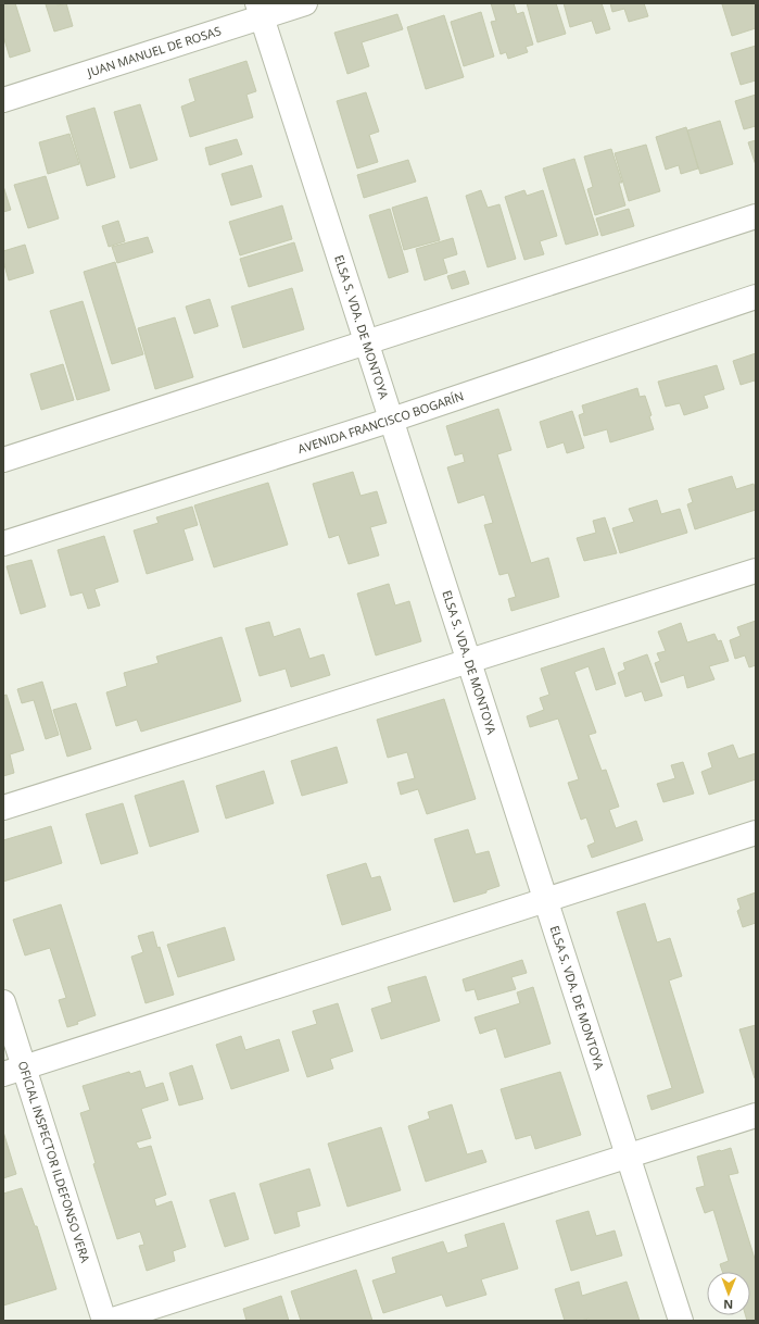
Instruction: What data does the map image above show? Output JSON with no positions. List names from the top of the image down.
{
  "streets": {
    "street": [
      "JUAN MANUEL DE ROSAS",
      "ELSA S. VDA. DE MONTOYA",
      "AVENIDA FRANCISCO BOGARÍN",
      "OFICIAL INSPECTOR ILDEFONSO VERA"
    ]
  },
  "crossings": [
    ["JUAN MANUEL DE ROSAS", "ELSA S. VDA. DE MONTOYA"],
    ["ELSA S. VDA. DE MONTOYA", "AVENIDA FRANCISCO BOGARÍN"]
  ],
  "north": "bottom"
}
